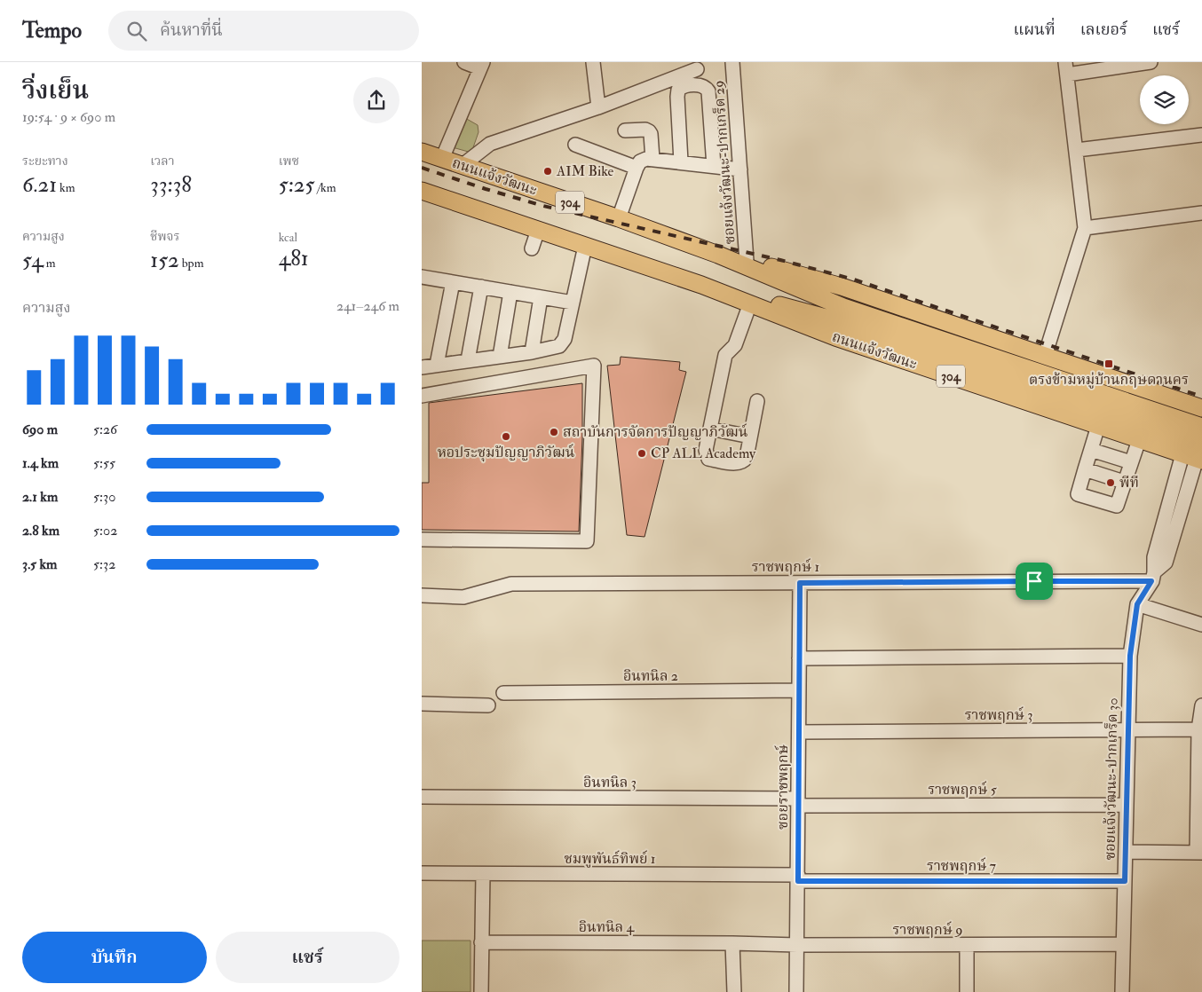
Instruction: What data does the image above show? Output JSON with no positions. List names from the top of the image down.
{
  "streets": {
    "main road": ["ถนนแจ้งวัฒนะ", "304"],
    "street": [
      "ซอยแจ้งวัฒนะ-ปากเกร็ด 29",
      "ราชพฤกษ์ 1",
      "อินทนิล 2",
      "ราชพฤกษ์ 3",
      "ซอยแจ้งวัฒนะ-ปากเกร็ด 30",
      "อินทนิล 3",
      "ซอยราชพฤกษ์",
      "ราชพฤกษ์ 5",
      "ชมพูพันธ์ทิพย์ 1",
      "ราชพฤกษ์ 7",
      "อินทนิล 4",
      "ราชพฤกษ์ 9"
    ]
  },
  "crossings": [
    ["ซอยแจ้งวัฒนะ-ปากเกร็ด 29", "ถนนแจ้งวัฒนะ"],
    ["ถนนแจ้งวัฒนะ", "ซอยแจ้งวัฒนะ-ปากเกร็ด 30"],
    ["ราชพฤกษ์ 1", "ซอยแจ้งวัฒนะ-ปากเกร็ด 30"],
    ["ราชพฤกษ์ 1", "ซอยราชพฤกษ์"],
    ["อินทนิล 2", "ซอยราชพฤกษ์"],
    ["ราชพฤกษ์ 3", "ซอยแจ้งวัฒนะ-ปากเกร็ด 30"],
    ["ราชพฤกษ์ 3", "ซอยราชพฤกษ์"],
    ["ซอยแจ้งวัฒนะ-ปากเกร็ด 30", "ราชพฤกษ์ 5"],
    ["ซอยแจ้งวัฒนะ-ปากเกร็ด 30", "ราชพฤกษ์ 7"],
    ["ซอยแจ้งวัฒนะ-ปากเกร็ด 30", "ราชพฤกษ์ 9"],
    ["อินทนิล 3", "ซอยราชพฤกษ์"],
    ["อินทนิล 3", "ราชพฤกษ์ 5"],
    ["ซอยราชพฤกษ์", "ราชพฤกษ์ 5"],
    ["ซอยราชพฤกษ์", "ชมพูพันธ์ทิพย์ 1"],
    ["ซอยราชพฤกษ์", "ราชพฤกษ์ 7"],
    ["ซอยราชพฤกษ์", "ราชพฤกษ์ 9"],
    ["ชมพูพันธ์ทิพย์ 1", "ราชพฤกษ์ 7"],
    ["อินทนิล 4", "ราชพฤกษ์ 9"]
  ],
  "places": {
    "other": [
      "AIM Bike",
      "สถาบันการจัดการปัญญาภิวัฒน์",
      "หอประชุมปัญญาภิวัฒน์",
      "CP ALL Academy",
      "พีที"
    ],
    "transit": ["ตรงข้ามหมู่บ้านกฤษดานคร"]
  },
  "page": {
    "header": "Tempo",
    "search": "ค้นหาที่นี่",
    "nav": ["แผนที่", "เลเยอร์", "แชร์"],
    "heading": ["วิ่งเย็น", "19:54 · 9 × 690 m"],
    "stats": [
      ["ระยะทาง", "6.21 km"],
      ["เวลา", "33:38"],
      ["เพซ", "5:25 /km"],
      ["ความสูง", "54 m"],
      ["ชีพจร", "152 bpm"],
      ["kcal", "481"]
    ],
    "chart": ["ความสูง", "241–246 m"],
    "list": [
      {
        "name": "690 m",
        "note": "5:26"
      },
      {
        "name": "1.4 km",
        "note": "5:55"
      },
      {
        "name": "2.1 km",
        "note": "5:30"
      },
      {
        "name": "2.8 km",
        "note": "5:02"
      },
      {
        "name": "3.5 km",
        "note": "5:32"
      }
    ],
    "buttons": ["บันทึก", "แชร์"]
  }
}
